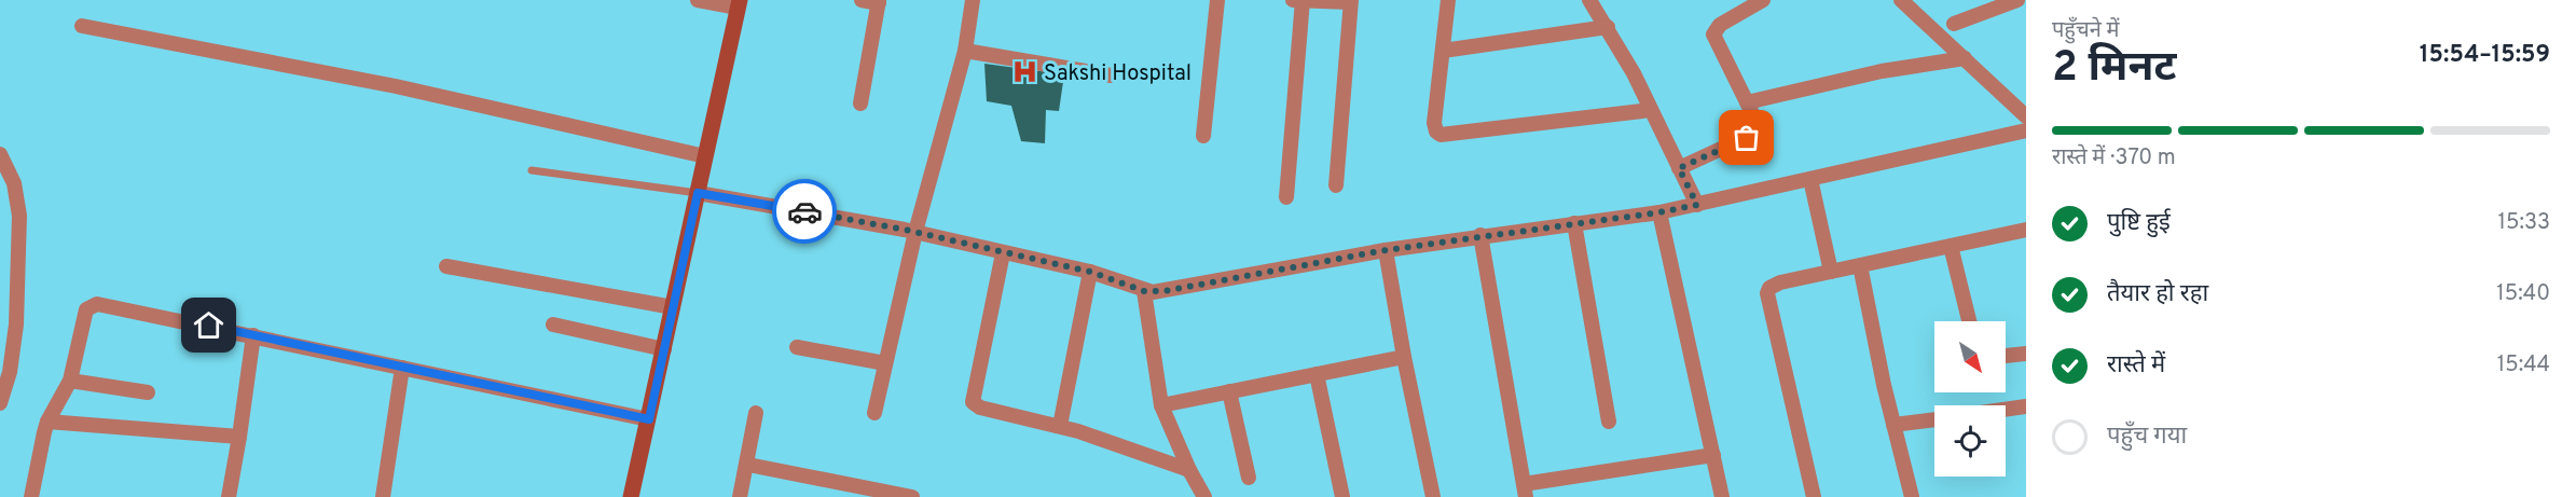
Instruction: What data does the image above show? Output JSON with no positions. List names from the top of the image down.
{
  "places": {
    "hospital": ["Sakshi Hospital"]
  },
  "north": "bottom right",
  "page": {
    "heading": ["2 मिनट", "पहुँचने में", "15:54–15:59"],
    "bar": "रास्ते में · 370 m",
    "list": [
      ["पुष्टि हुई", "15:33"],
      ["तैयार हो रहा", "15:40"],
      ["रास्ते में", "15:44"],
      "पहुँच गया"
    ]
  }
}
